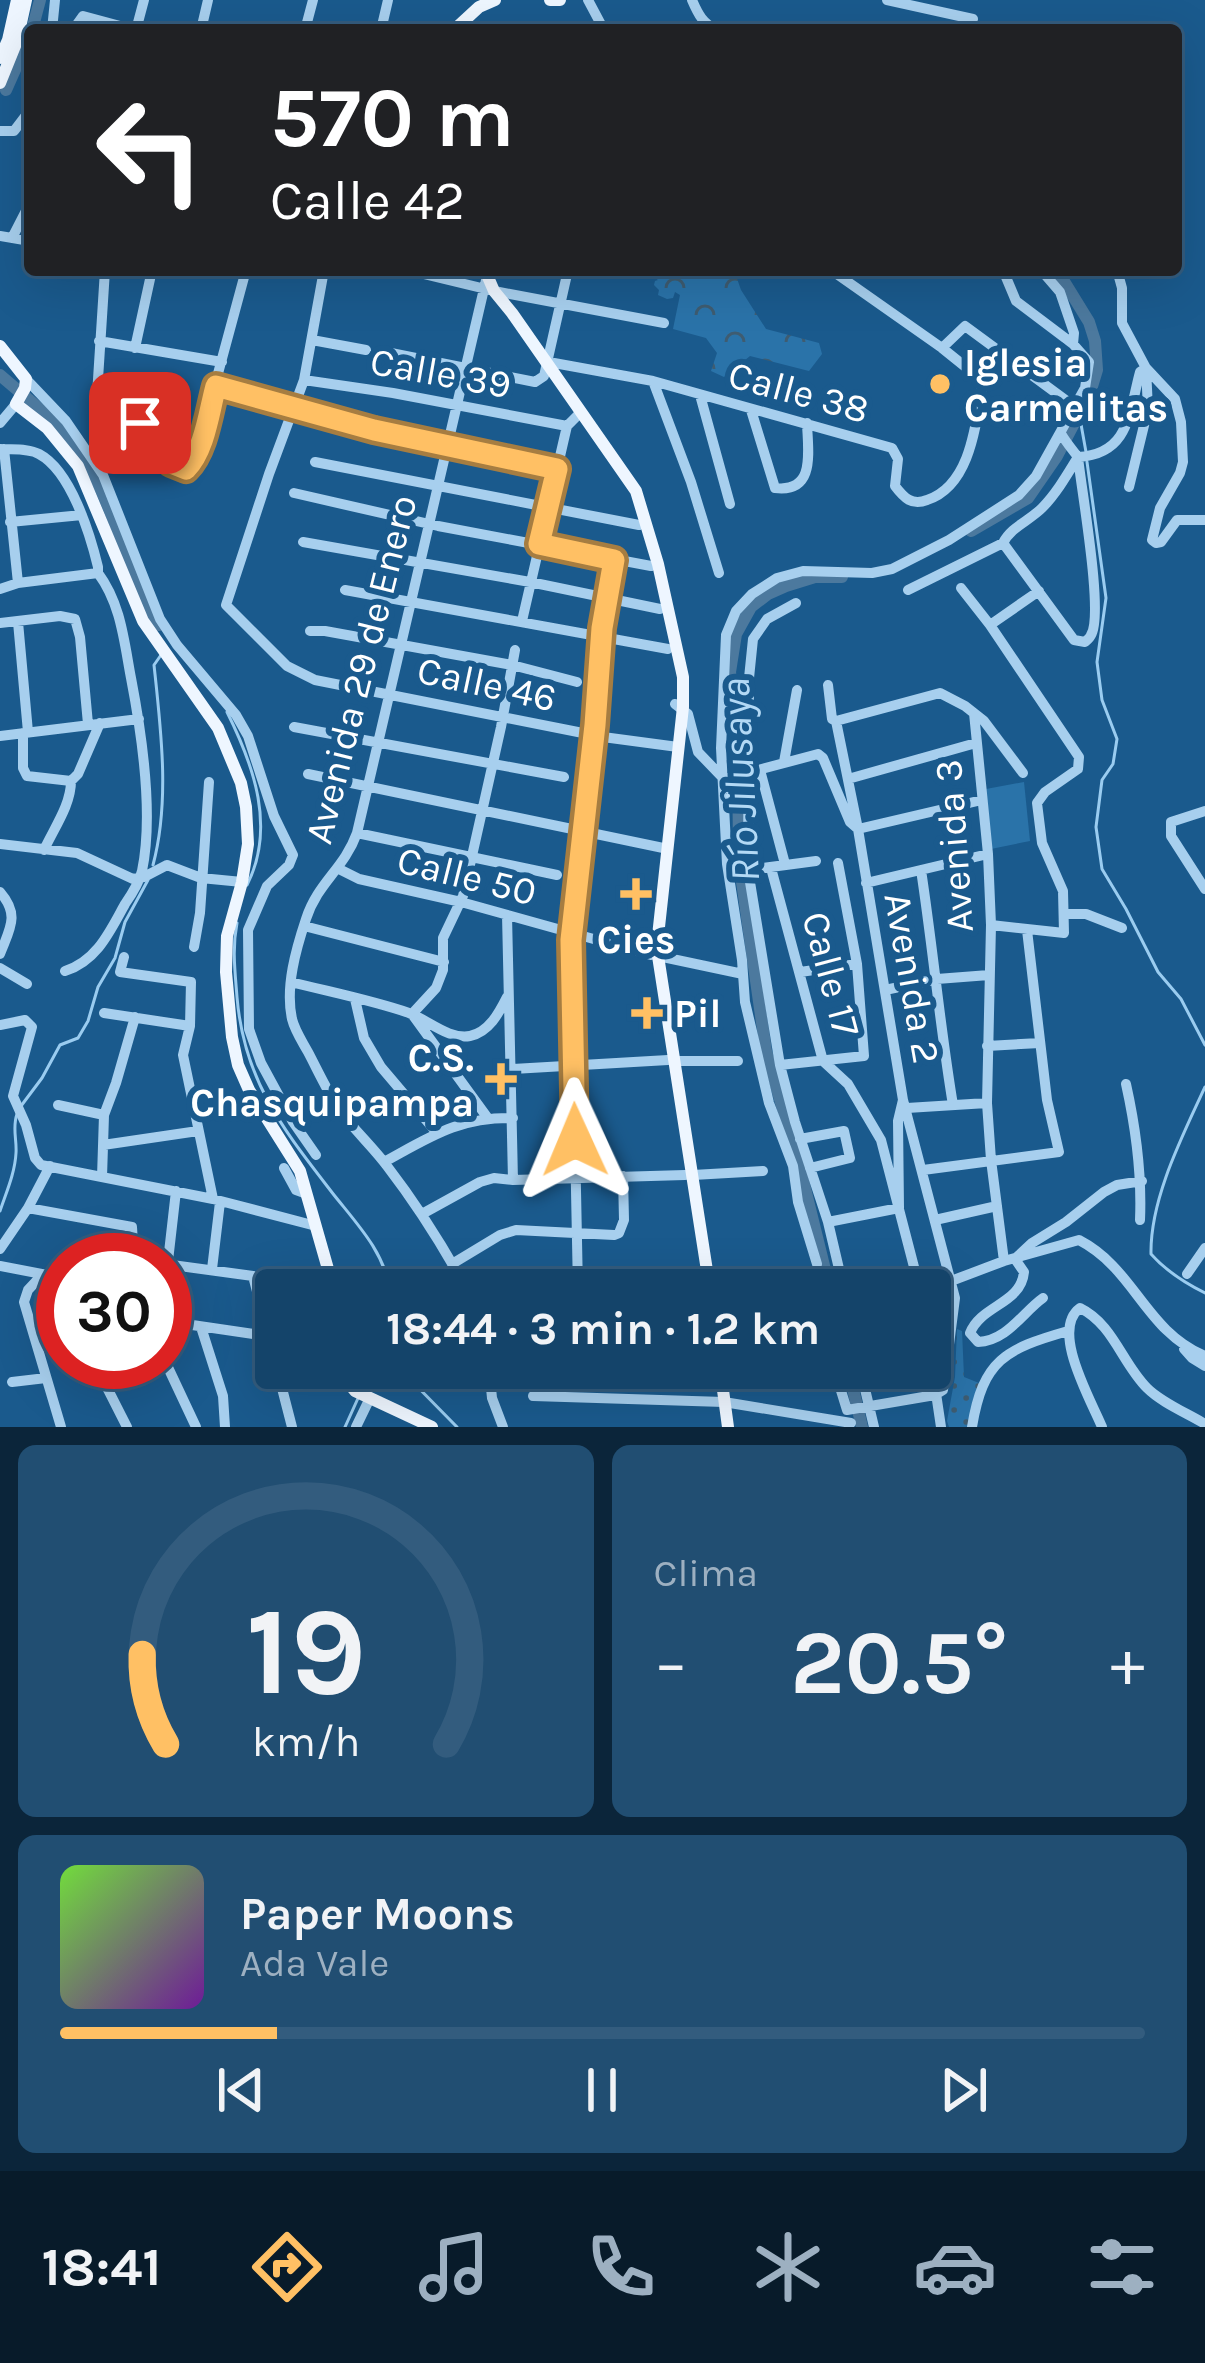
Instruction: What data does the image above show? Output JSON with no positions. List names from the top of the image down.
{
  "streets": {
    "street": [
      "Calle 39",
      "Calle 38",
      "Avenida 29 de Enero",
      "Calle 46",
      "Avenida 3",
      "Calle 50",
      "Calle 17",
      "Avenida 2"
    ]
  },
  "crossings": [
    ["Calle 39", "Avenida 29 de Enero"],
    ["Calle 38", "Avenida 29 de Enero"],
    ["Avenida 29 de Enero", "Calle 46"],
    ["Avenida 29 de Enero", "Calle 50"]
  ],
  "water": ["Río Jilusaya"],
  "places": {
    "other": ["Iglesia Carmelitas"],
    "health": ["Cies", "Pil", "C.S. Chasquipampa"]
  },
  "page": {
    "turn": ["570 m", "Calle 42"],
    "limit": "30",
    "trip": "18:44 · 3 min · 1.2 km",
    "tile": "Clima",
    "heat": ["−", "20.5°", "+"],
    "song": ["Paper Moons", "Ada Vale"],
    "tabs": "18:41",
    "gauge": ["19", "km/h"]
  }
}
